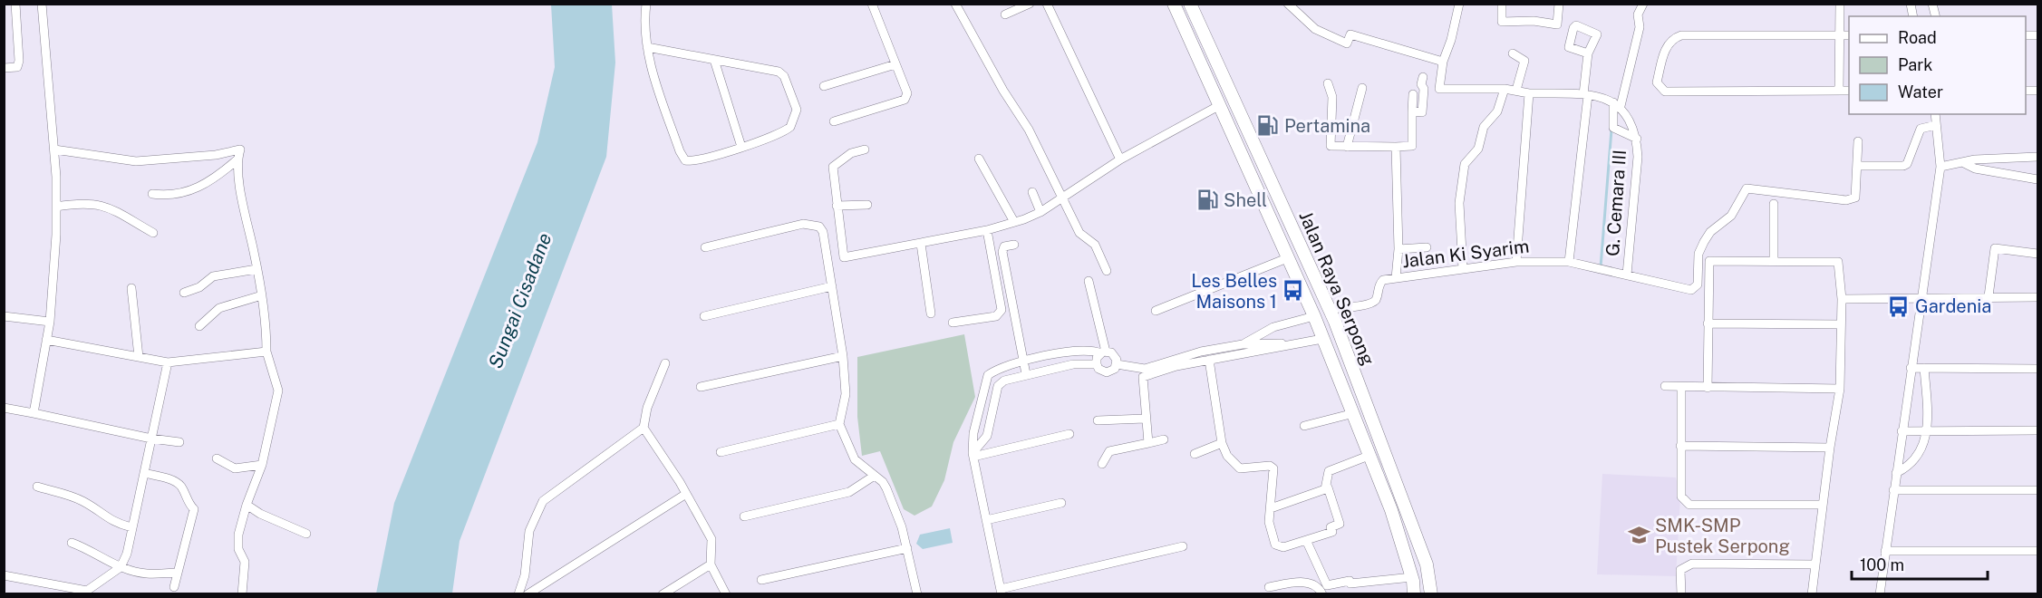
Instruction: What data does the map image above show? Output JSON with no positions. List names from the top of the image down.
{
  "streets": {
    "main road": ["Jalan Raya Serpong"],
    "street": ["G. Cemara III", "Jalan Ki Syarim"]
  },
  "crossings": [
    ["G. Cemara III", "Jalan Ki Syarim"],
    ["Jalan Ki Syarim", "Jalan Raya Serpong"]
  ],
  "water": ["Sungai Cisadane"],
  "places": {
    "fuel station": ["Pertamina", "Shell"],
    "bus stop": ["Les Belles Maisons 1", "Gardenia"],
    "school or university": ["SMK-SMP Pustek Serpong"]
  },
  "legend": ["Road", "Park", "Water"],
  "scale_bar": "100 m"
}
